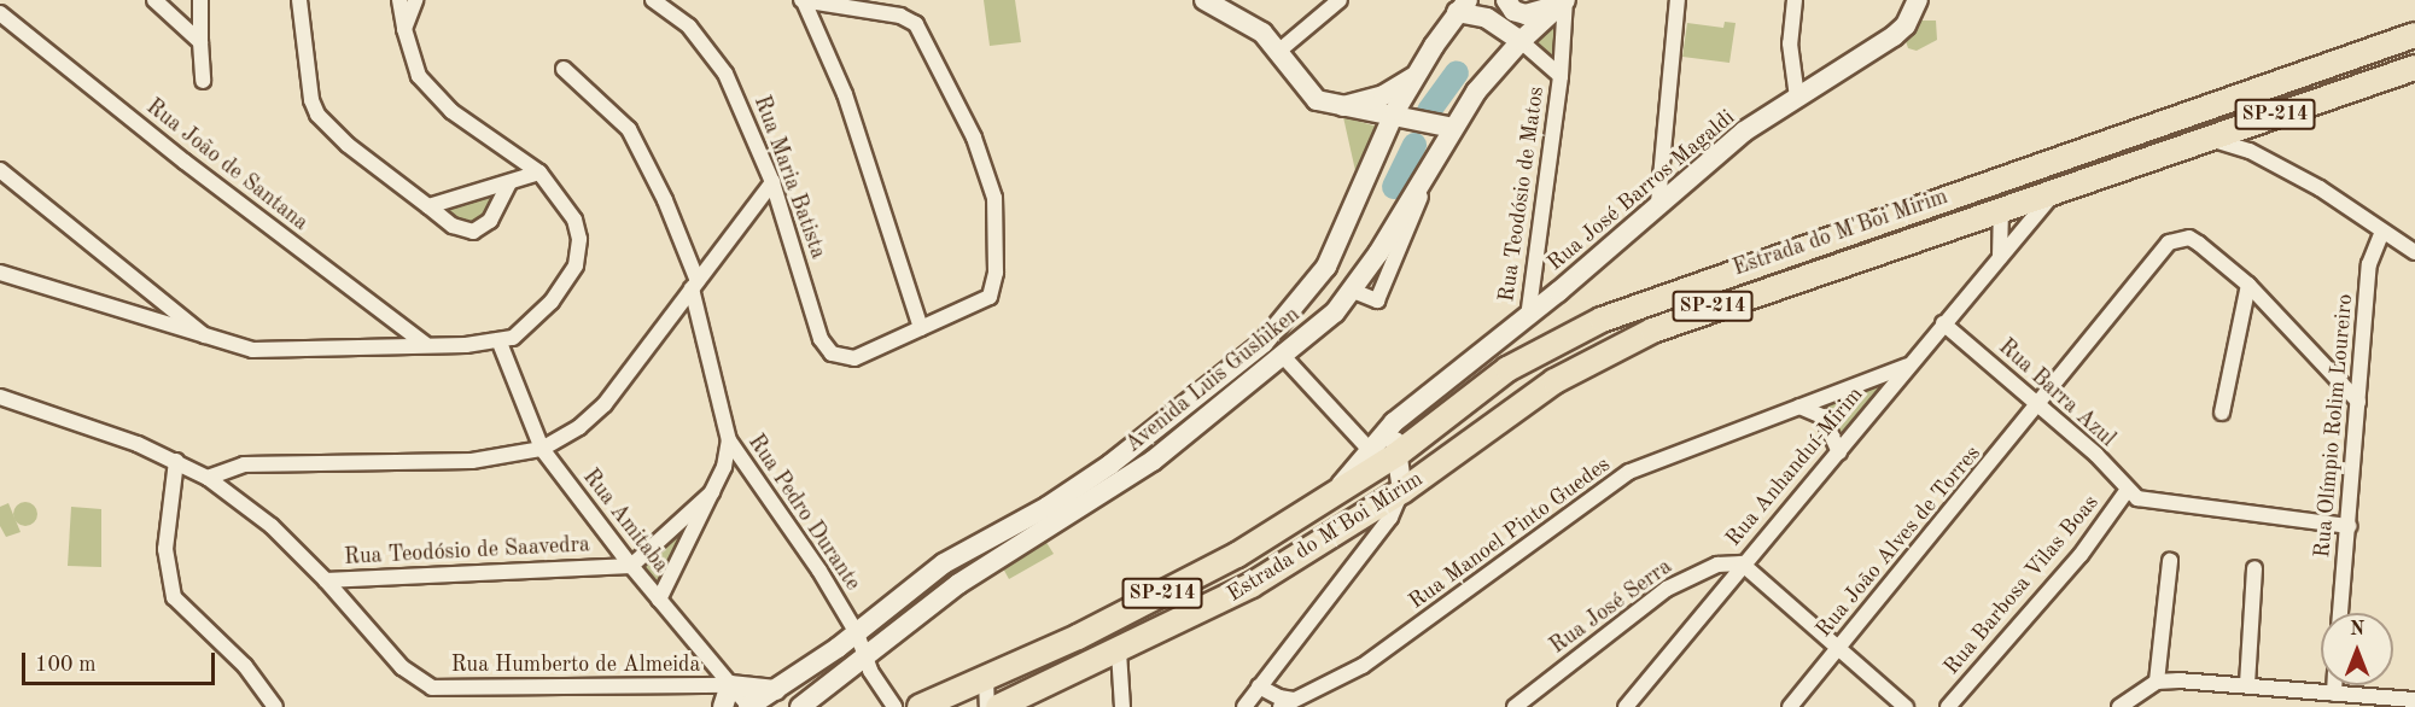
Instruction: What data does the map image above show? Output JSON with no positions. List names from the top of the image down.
{
  "streets": {
    "main road": [
      "SP-214",
      "Rua José Barros Magaldi",
      "Estrada do M'Boi Mirim",
      "Avenida Luis Gushiken"
    ],
    "street": [
      "Rua João de Santana",
      "Rua Maria Batista",
      "Rua Teodósio de Matos",
      "Rua Barra Azul",
      "Rua Olímpio Rolim Loureiro",
      "Rua Anhanduí-Mirim",
      "Rua Pedro Durante",
      "Rua Amitaba",
      "Rua Manoel Pinto Guedes",
      "Rua João Alves de Torres",
      "Rua Teodósio de Saavedra",
      "Rua Barbosa Vilas Boas",
      "Rua José Serra",
      "Rua Humberto de Almeida"
    ]
  },
  "crossings": [
    ["Rua José Barros Magaldi", "Rua Teodósio de Matos"],
    ["Rua José Barros Magaldi", "Estrada do M'Boi Mirim"],
    ["Rua Teodósio de Matos", "Avenida Luis Gushiken"],
    ["Estrada do M'Boi Mirim", "Rua Anhanduí-Mirim"],
    ["Avenida Luis Gushiken", "Rua Pedro Durante"],
    ["Avenida Luis Gushiken", "Rua Amitaba"],
    ["Rua Barra Azul", "Rua Anhanduí-Mirim"],
    ["Rua Barra Azul", "Rua João Alves de Torres"],
    ["Rua Barra Azul", "Rua Barbosa Vilas Boas"],
    ["Rua Anhanduí-Mirim", "Rua Manoel Pinto Guedes"],
    ["Rua Anhanduí-Mirim", "Rua José Serra"],
    ["Rua Amitaba", "Rua Teodósio de Saavedra"],
    ["Rua Amitaba", "Rua Humberto de Almeida"],
    ["Rua Teodósio de Saavedra", "Rua Humberto de Almeida"]
  ],
  "scale_bar": "100 m",
  "north": "top"
}
